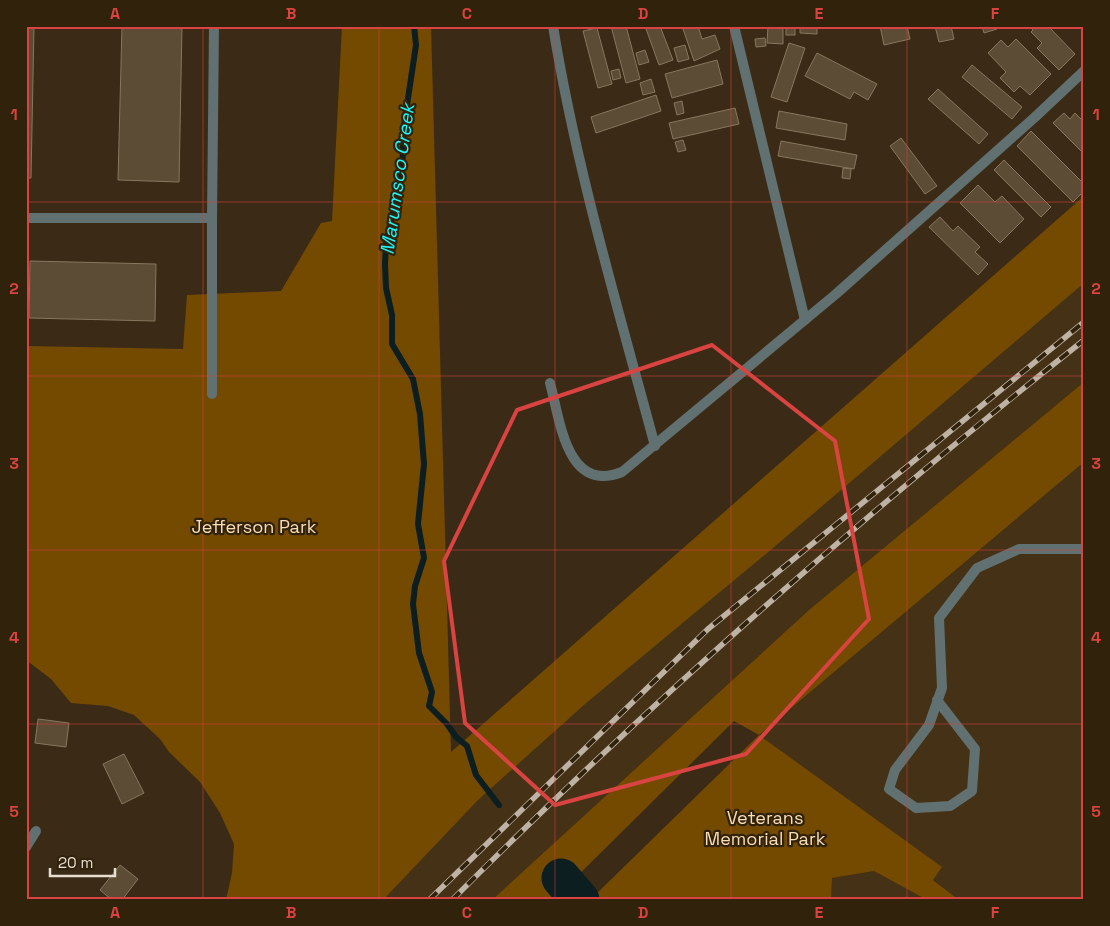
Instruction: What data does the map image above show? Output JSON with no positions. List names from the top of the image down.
{
  "water": ["Marumsco Creek"],
  "parks": ["Jefferson Park", "Veterans Memorial Park"],
  "scale_bar": "20 m",
  "grid": {
    "columns": [
      "A",
      "B",
      "C",
      "D",
      "E",
      "F"
    ],
    "rows": [
      "1",
      "2",
      "3",
      "4",
      "5"
    ]
  }
}
